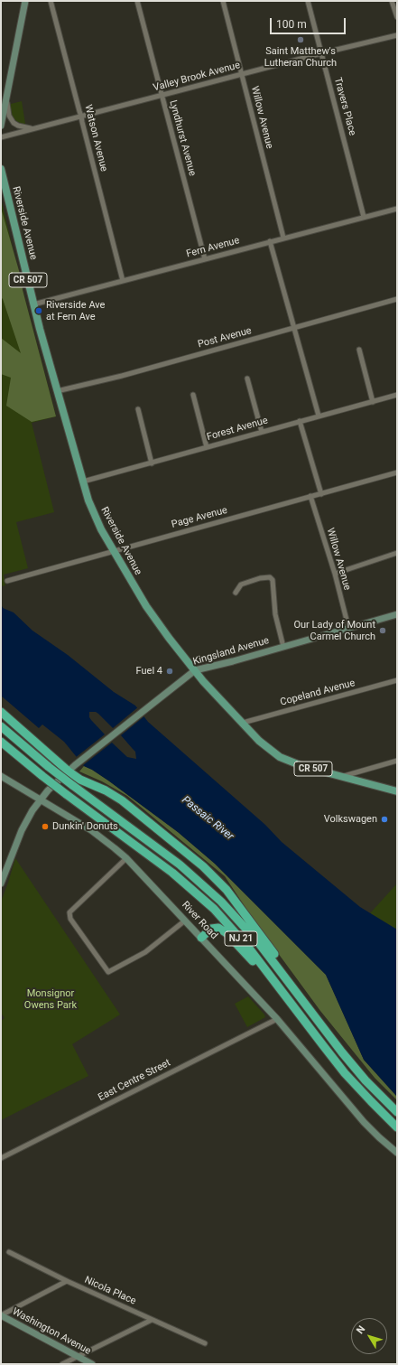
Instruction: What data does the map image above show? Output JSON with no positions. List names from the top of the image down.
{
  "streets": {
    "highway": ["NJ 21"],
    "main road": [
      "Riverside Avenue",
      "CR 507",
      "Kingsland Avenue",
      "River Road",
      "Washington Avenue"
    ],
    "street": [
      "Valley Brook Avenue",
      "Travers Place",
      "Willow Avenue",
      "Watson Avenue",
      "Lyndhurst Avenue",
      "Fern Avenue",
      "Post Avenue",
      "Forest Avenue",
      "Page Avenue",
      "Copeland Avenue",
      "East Centre Street",
      "Nicola Place"
    ]
  },
  "crossings": [
    ["Valley Brook Avenue", "Travers Place"],
    ["Valley Brook Avenue", "Willow Avenue"],
    ["Valley Brook Avenue", "Watson Avenue"],
    ["Valley Brook Avenue", "Lyndhurst Avenue"],
    ["Travers Place", "Fern Avenue"],
    ["Willow Avenue", "Fern Avenue"],
    ["Willow Avenue", "Page Avenue"],
    ["Willow Avenue", "Kingsland Avenue"],
    ["Watson Avenue", "Fern Avenue"],
    ["Lyndhurst Avenue", "Fern Avenue"],
    ["Riverside Avenue", "Fern Avenue"],
    ["Riverside Avenue", "Post Avenue"],
    ["Riverside Avenue", "Forest Avenue"],
    ["Riverside Avenue", "Page Avenue"],
    ["Riverside Avenue", "Kingsland Avenue"],
    ["Riverside Avenue", "Copeland Avenue"],
    ["Kingsland Avenue", "River Road"],
    ["River Road", "East Centre Street"]
  ],
  "water": ["Passaic River"],
  "parks": ["Monsignor Owens Park"],
  "places": [
    "Saint Matthew's Lutheran Church",
    "Riverside Ave at Fern Ave",
    "Our Lady of Mount Carmel Church",
    "Fuel 4",
    "Volkswagen",
    "Dunkin' Donuts"
  ],
  "scale_bar": "100 m",
  "north": "top left"
}
